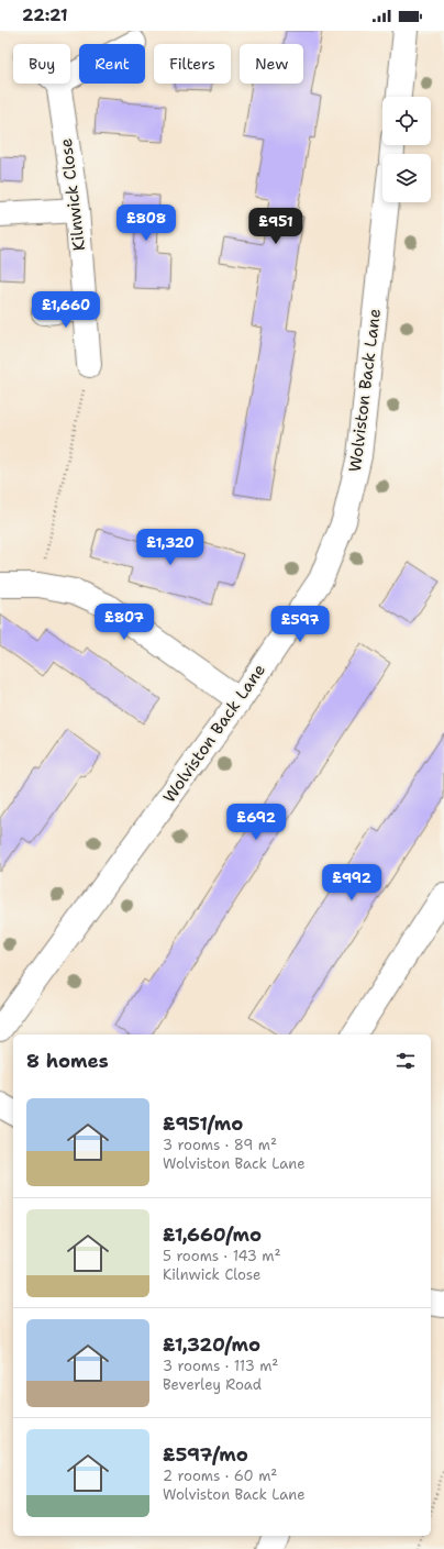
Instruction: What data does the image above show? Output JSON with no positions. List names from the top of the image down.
{
  "streets": {
    "street": ["Kilnwick Close", "Wolviston Back Lane"]
  },
  "page": {
    "status": "22:21",
    "chip": [
      "Buy",
      "Rent",
      "Filters",
      "New"
    ],
    "price": [
      "£808",
      "£951",
      "£1,660",
      "£1,320",
      "£807",
      "£597",
      "£692",
      "£992"
    ],
    "heading": "8 homes",
    "list": [
      {
        "name": "£951/mo",
        "note": "3 rooms · 89 m² · Wolviston Back Lane"
      },
      {
        "name": "£1,660/mo",
        "note": "5 rooms · 143 m² · Kilnwick Close"
      },
      {
        "name": "£1,320/mo",
        "note": "3 rooms · 113 m² · Beverley Road"
      },
      {
        "name": "£597/mo",
        "note": "2 rooms · 60 m² · Wolviston Back Lane"
      }
    ]
  }
}
